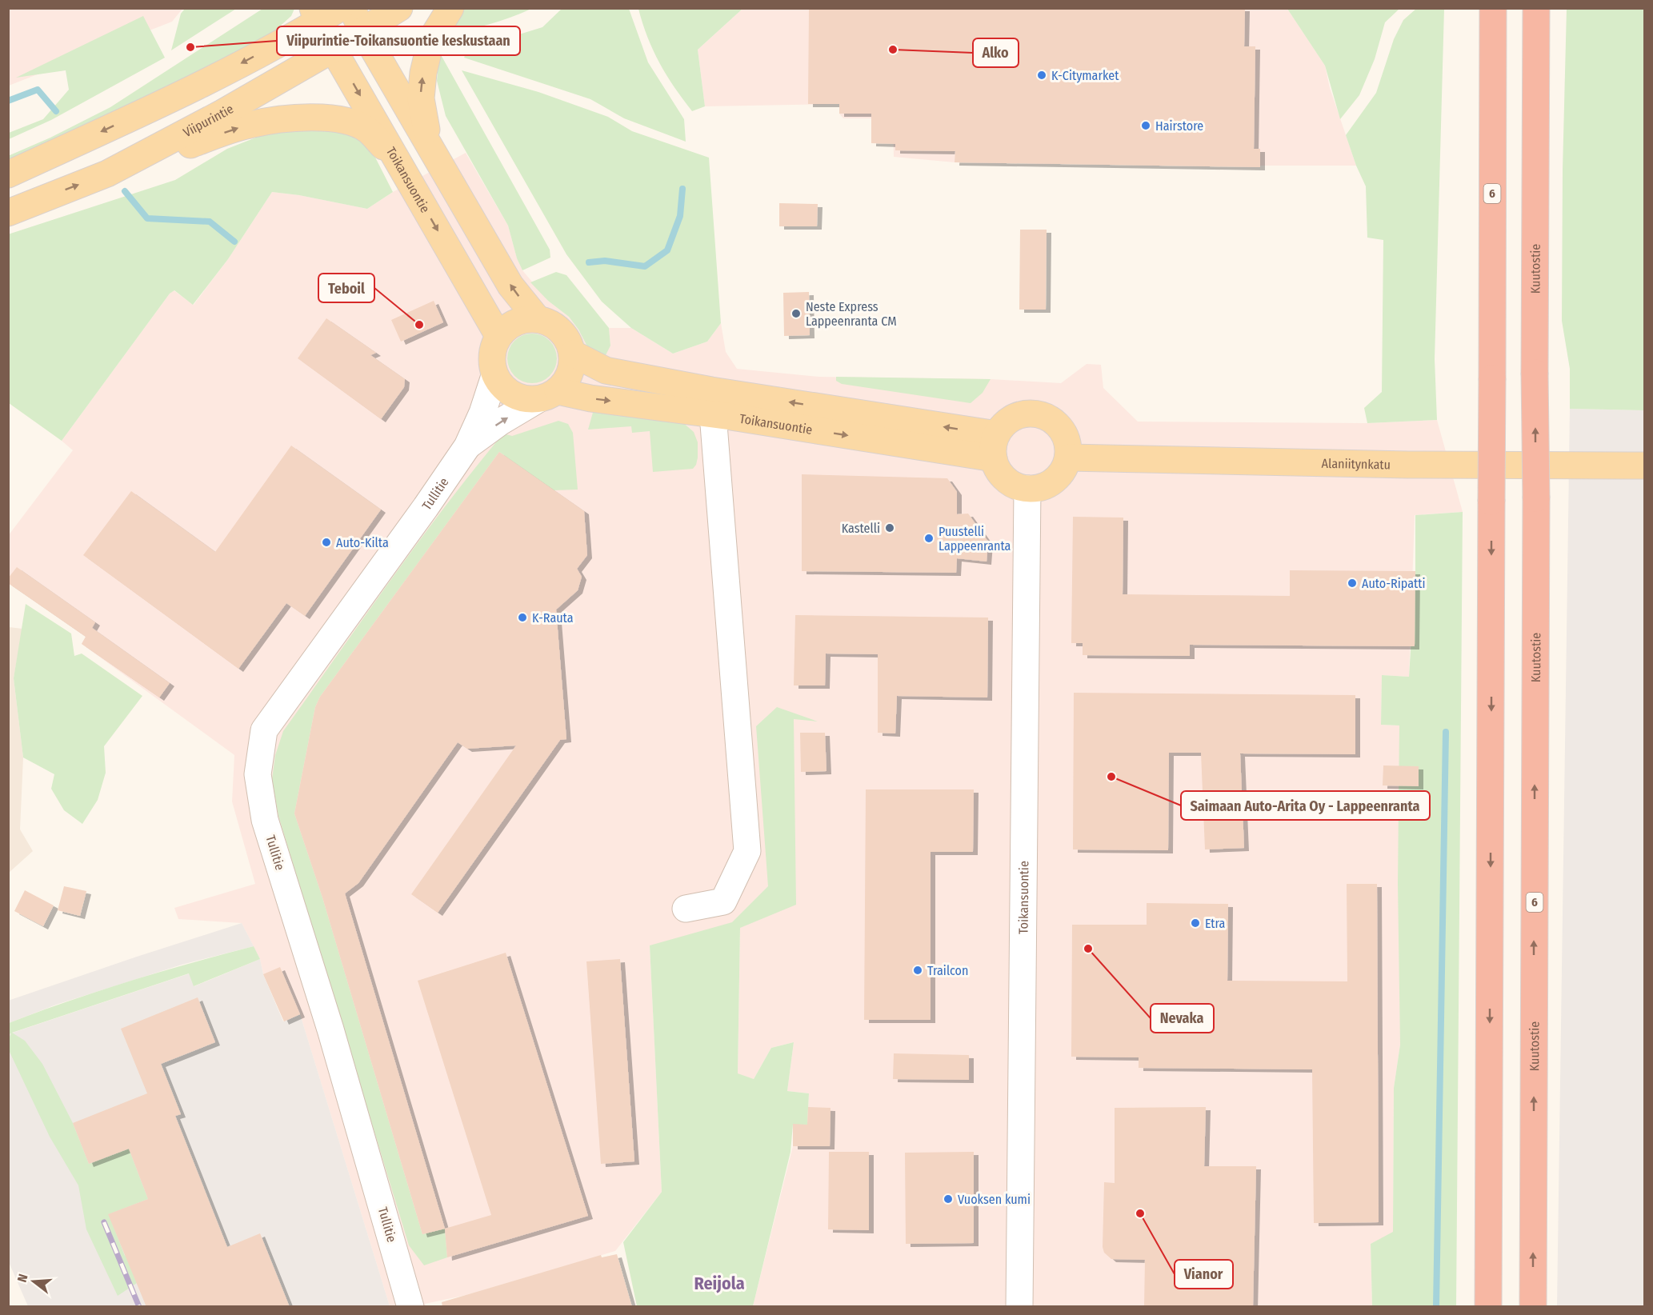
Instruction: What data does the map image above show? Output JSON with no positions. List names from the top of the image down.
{
  "streets": {
    "highway": ["6", "Kuutostie"],
    "main road": ["Viipurintie", "Toikansuontie", "Alaniitynkatu"],
    "street": ["Tullitie"]
  },
  "crossings": [
    ["Viipurintie", "Toikansuontie"],
    ["Toikansuontie", "Alaniitynkatu"],
    ["Toikansuontie", "Tullitie"]
  ],
  "districts": ["Reijola"],
  "places": [
    "Viipurintie-Toikansuontie keskustaan",
    "Alko",
    "K-Citymarket",
    "Hairstore",
    "Neste Express Lappeenranta CM",
    "Teboil",
    "Kastelli",
    "Puustelli Lappeenranta",
    "Auto-Kilta",
    "Auto-Ripatti",
    "K-Rauta",
    "Saimaan Auto-Arita Oy - Lappeenranta",
    "Etra",
    "Nevaka",
    "Trailcon",
    "Vuoksen kumi",
    "Vianor"
  ],
  "north": "left"
}
